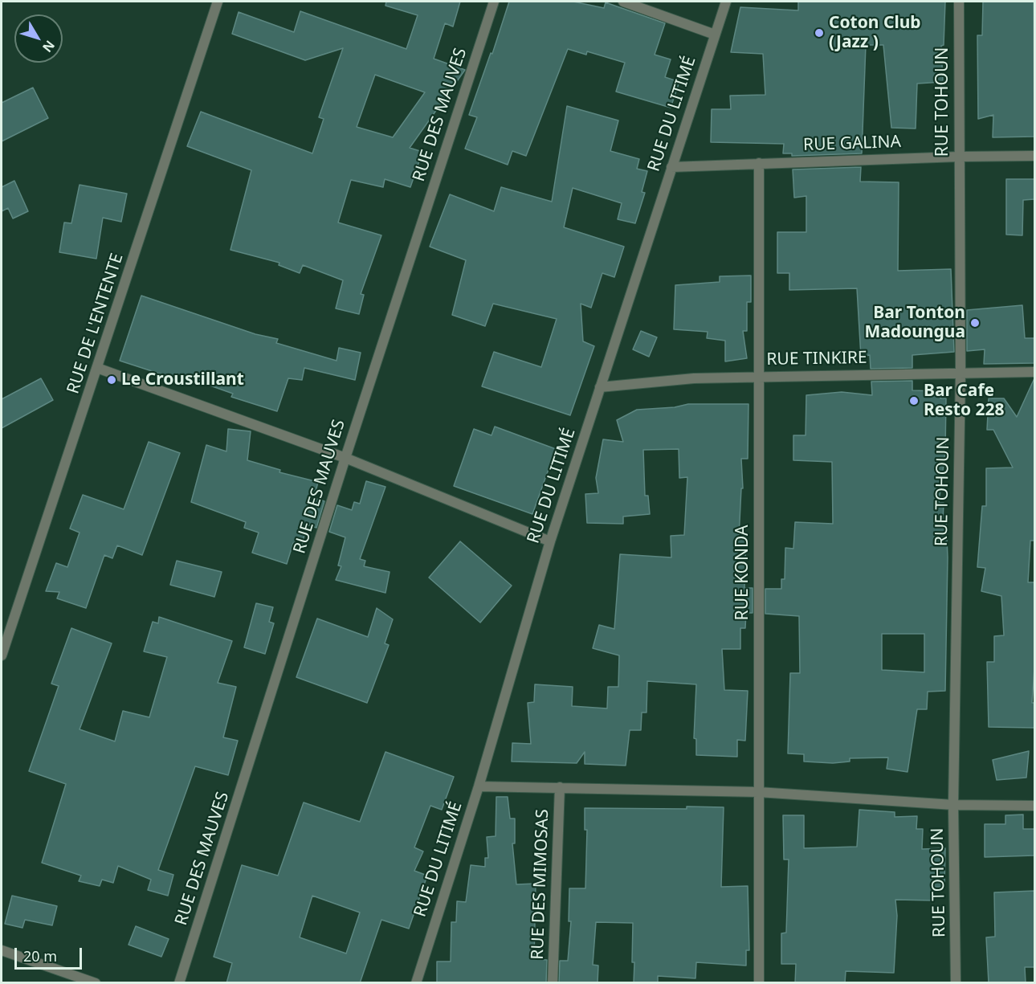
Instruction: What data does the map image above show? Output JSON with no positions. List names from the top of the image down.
{
  "streets": {
    "street": [
      "RUE TOHOUN",
      "RUE DU LITIMÉ",
      "RUE DES MAUVES",
      "RUE GALINA",
      "RUE DE L'ENTENTE",
      "RUE TINKIRE",
      "RUE KONDA",
      "RUE DES MIMOSAS"
    ]
  },
  "crossings": [
    ["RUE TOHOUN", "RUE GALINA"],
    ["RUE TOHOUN", "RUE TINKIRE"],
    ["RUE DU LITIMÉ", "RUE GALINA"],
    ["RUE DU LITIMÉ", "RUE TINKIRE"],
    ["RUE GALINA", "RUE KONDA"],
    ["RUE TINKIRE", "RUE KONDA"]
  ],
  "places": [
    "Coton Club (Jazz )",
    "Bar Tonton Madoungua",
    "Le Croustillant",
    "Bar Cafe Resto 228"
  ],
  "scale_bar": "20 m",
  "north": "bottom right"
}
